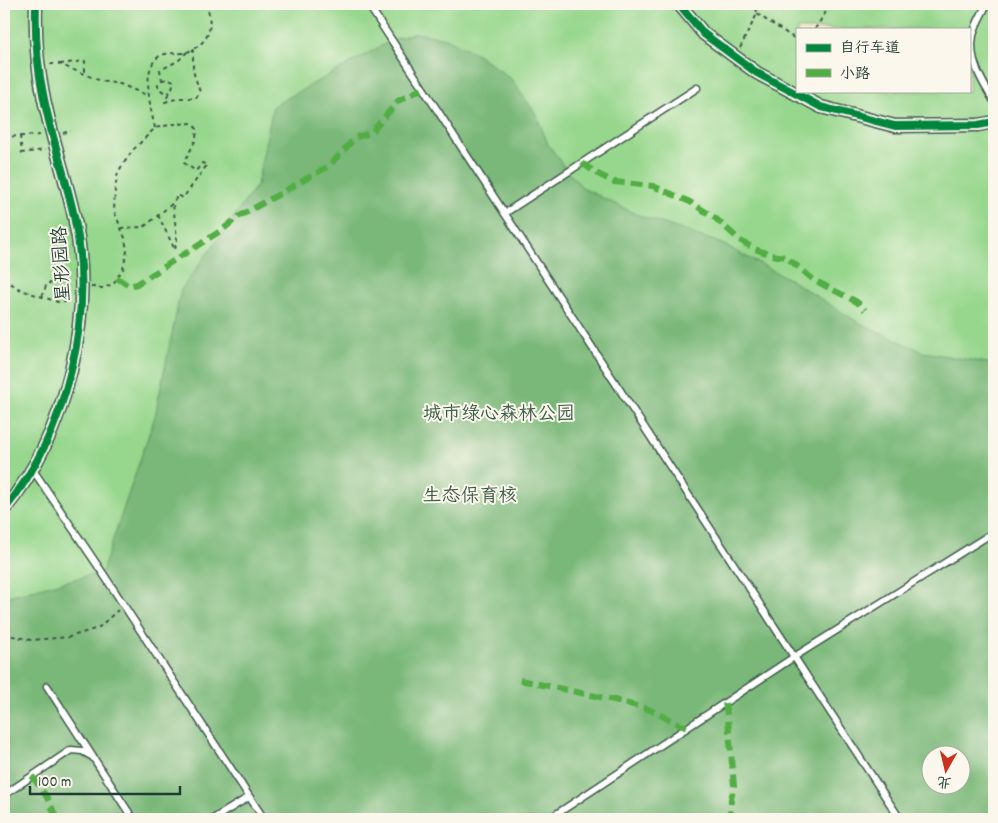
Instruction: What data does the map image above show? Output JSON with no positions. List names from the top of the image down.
{
  "streets": {
    "street": ["星形园路"]
  },
  "parks": ["城市绿心森林公园", "生态保育核"],
  "legend": ["自行车道", "小路"],
  "scale_bar": "100 m",
  "north": "bottom"
}
